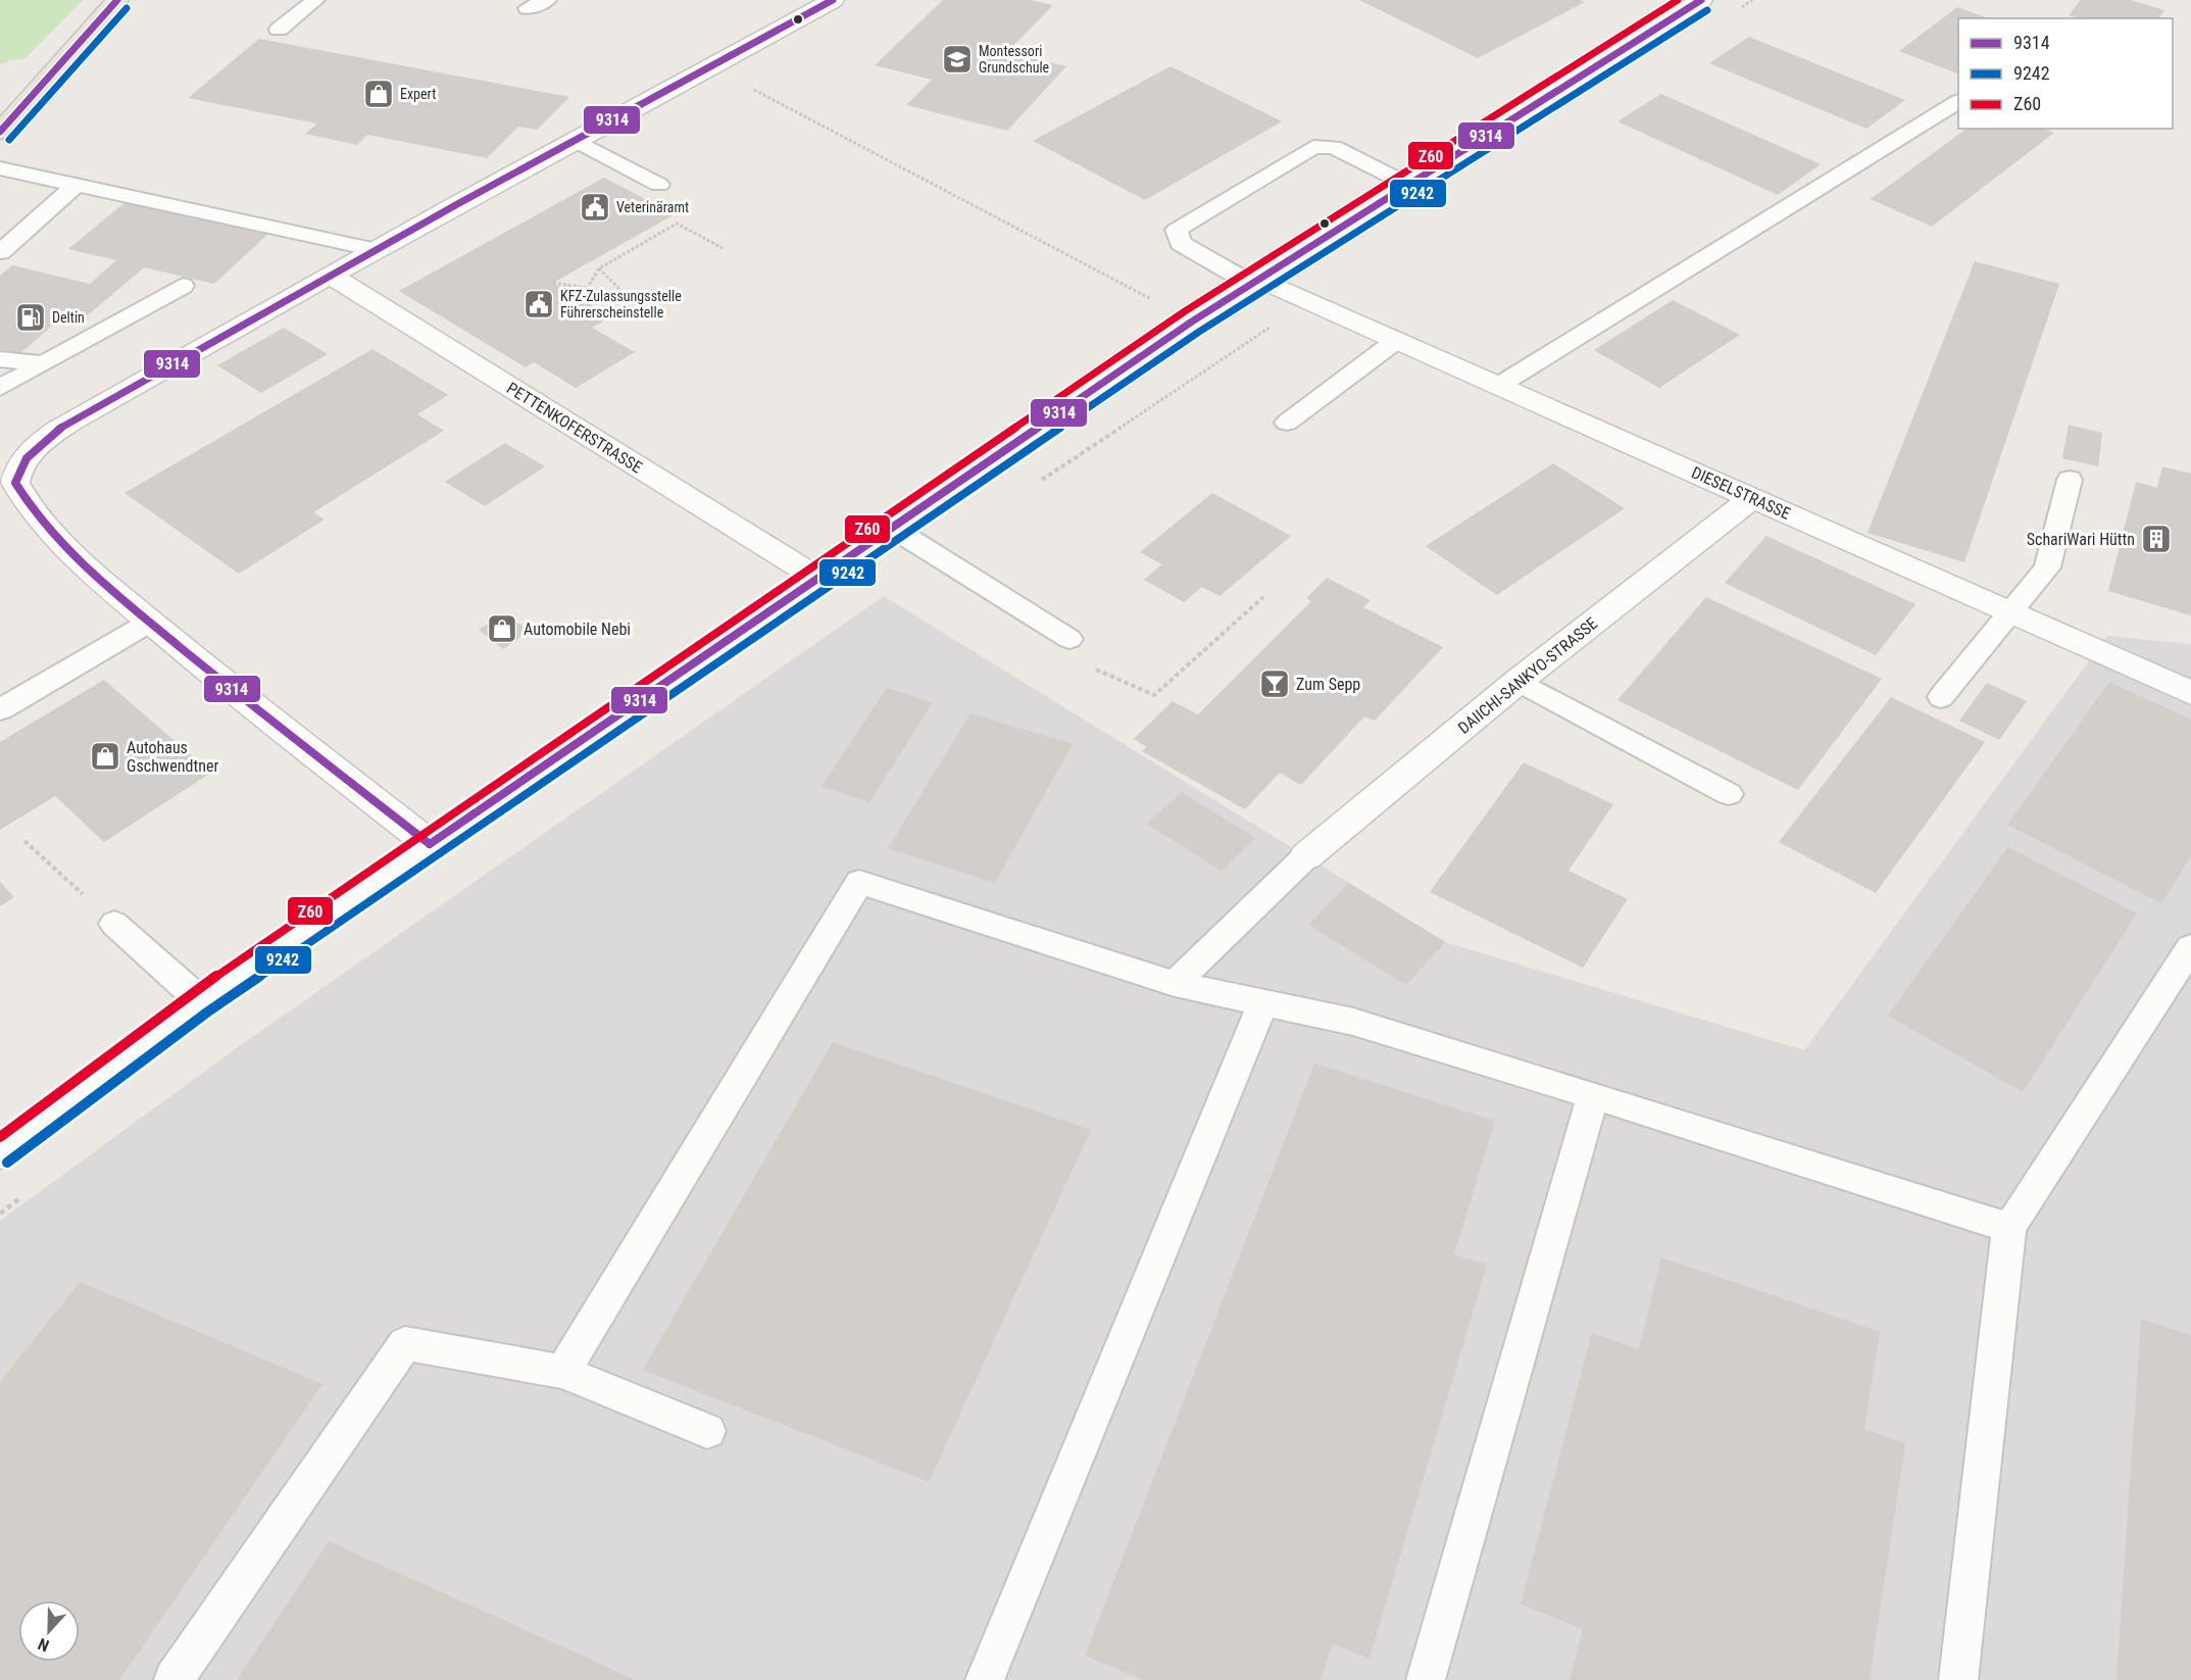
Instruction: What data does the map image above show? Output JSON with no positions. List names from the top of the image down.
{
  "streets": {
    "street": ["PETTENKOFERSTRASSE", "DIESELSTRASSE", "DAIICHI-SANKYO-STRASSE"]
  },
  "crossings": [
    ["DIESELSTRASSE", "DAIICHI-SANKYO-STRASSE"]
  ],
  "places": {
    "school or university": ["Montessori Grundschule"],
    "shop": ["Expert", "Automobile Nebi", "Autohaus Gschwendtner"],
    "public building": ["Veterinäramt", "KFZ-Zulassungsstelle Führerscheinstelle"],
    "fuel station": ["Deltin"],
    "building": ["SchariWari Hüttn"],
    "bar": ["Zum Sepp"]
  },
  "lines": ["transit line 9314", "transit line Z60", "transit line 9242"],
  "legend": ["9314", "9242", "Z60"],
  "north": "bottom"
}
